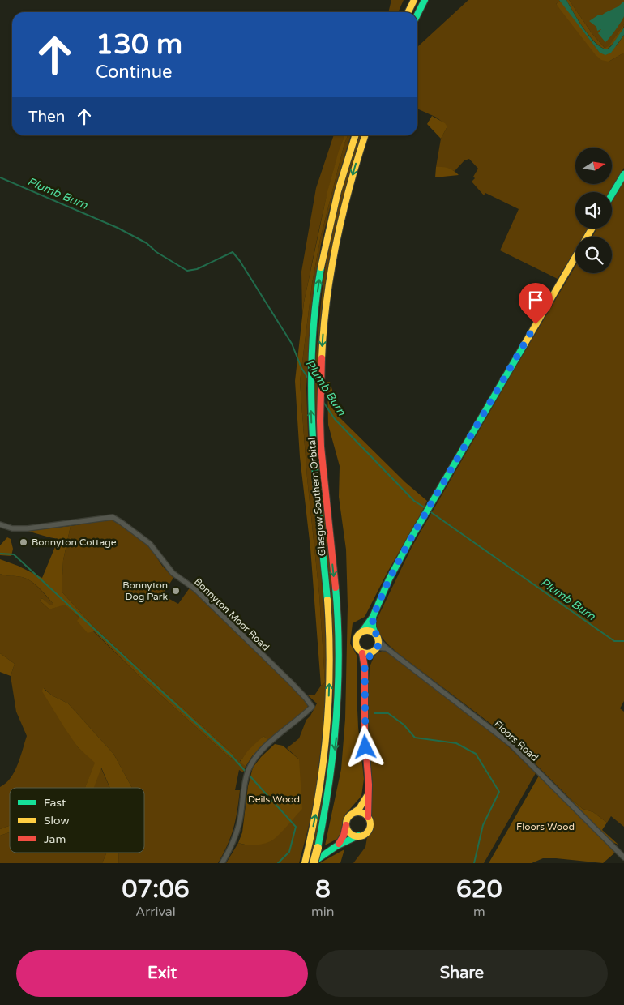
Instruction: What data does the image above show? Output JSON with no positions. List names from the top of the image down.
{
  "streets": {
    "main road": ["Glasgow Southern Orbital"],
    "street": ["Bonnyton Moor Road", "Floors Road"]
  },
  "water": ["Plumb Burn"],
  "parks": ["Deils Wood", "Floors Wood"],
  "places": ["Bonnyton Cottage", "Bonnyton Dog Park"],
  "legend": ["Fast", "Slow", "Jam"],
  "north": "right",
  "page": {
    "turn": ["130 m", "Continue"],
    "then": "Then",
    "eta": [
      "07:06",
      "Arrival",
      "8",
      "min",
      "620",
      "m"
    ],
    "buttons": ["Exit", "Share"]
  }
}
